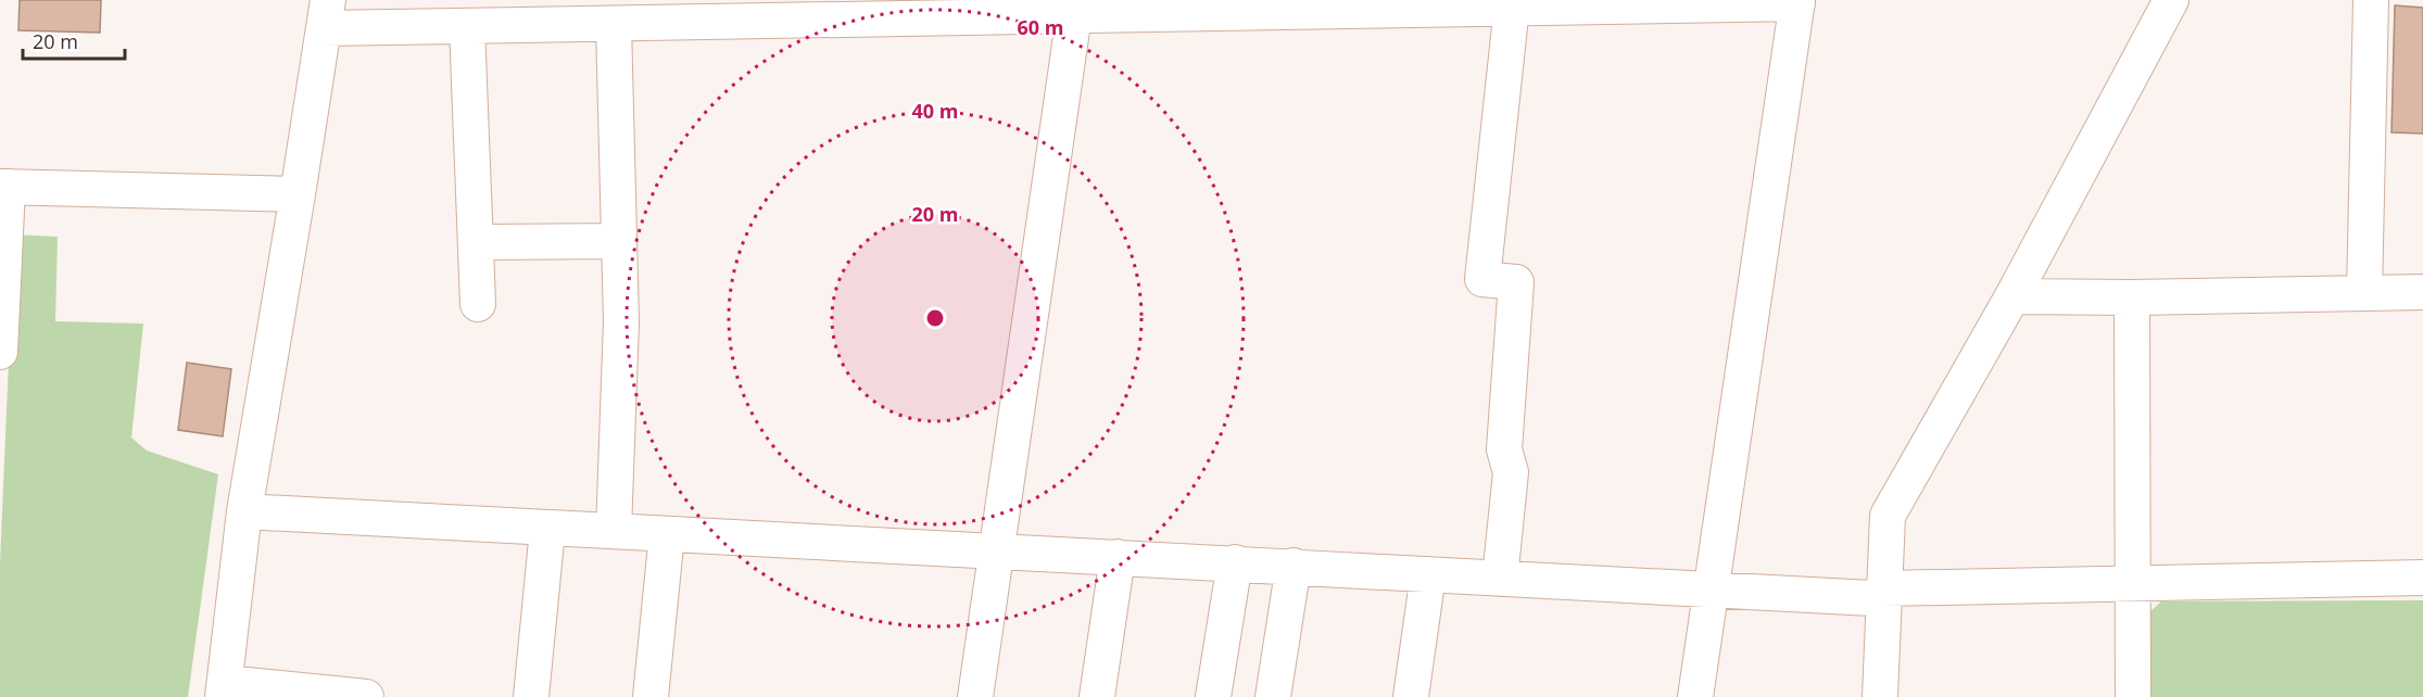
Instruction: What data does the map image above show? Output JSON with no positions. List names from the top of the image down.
{
  "scale_bar": "20 m",
  "rings": ["60 m", "40 m", "20 m"]
}
